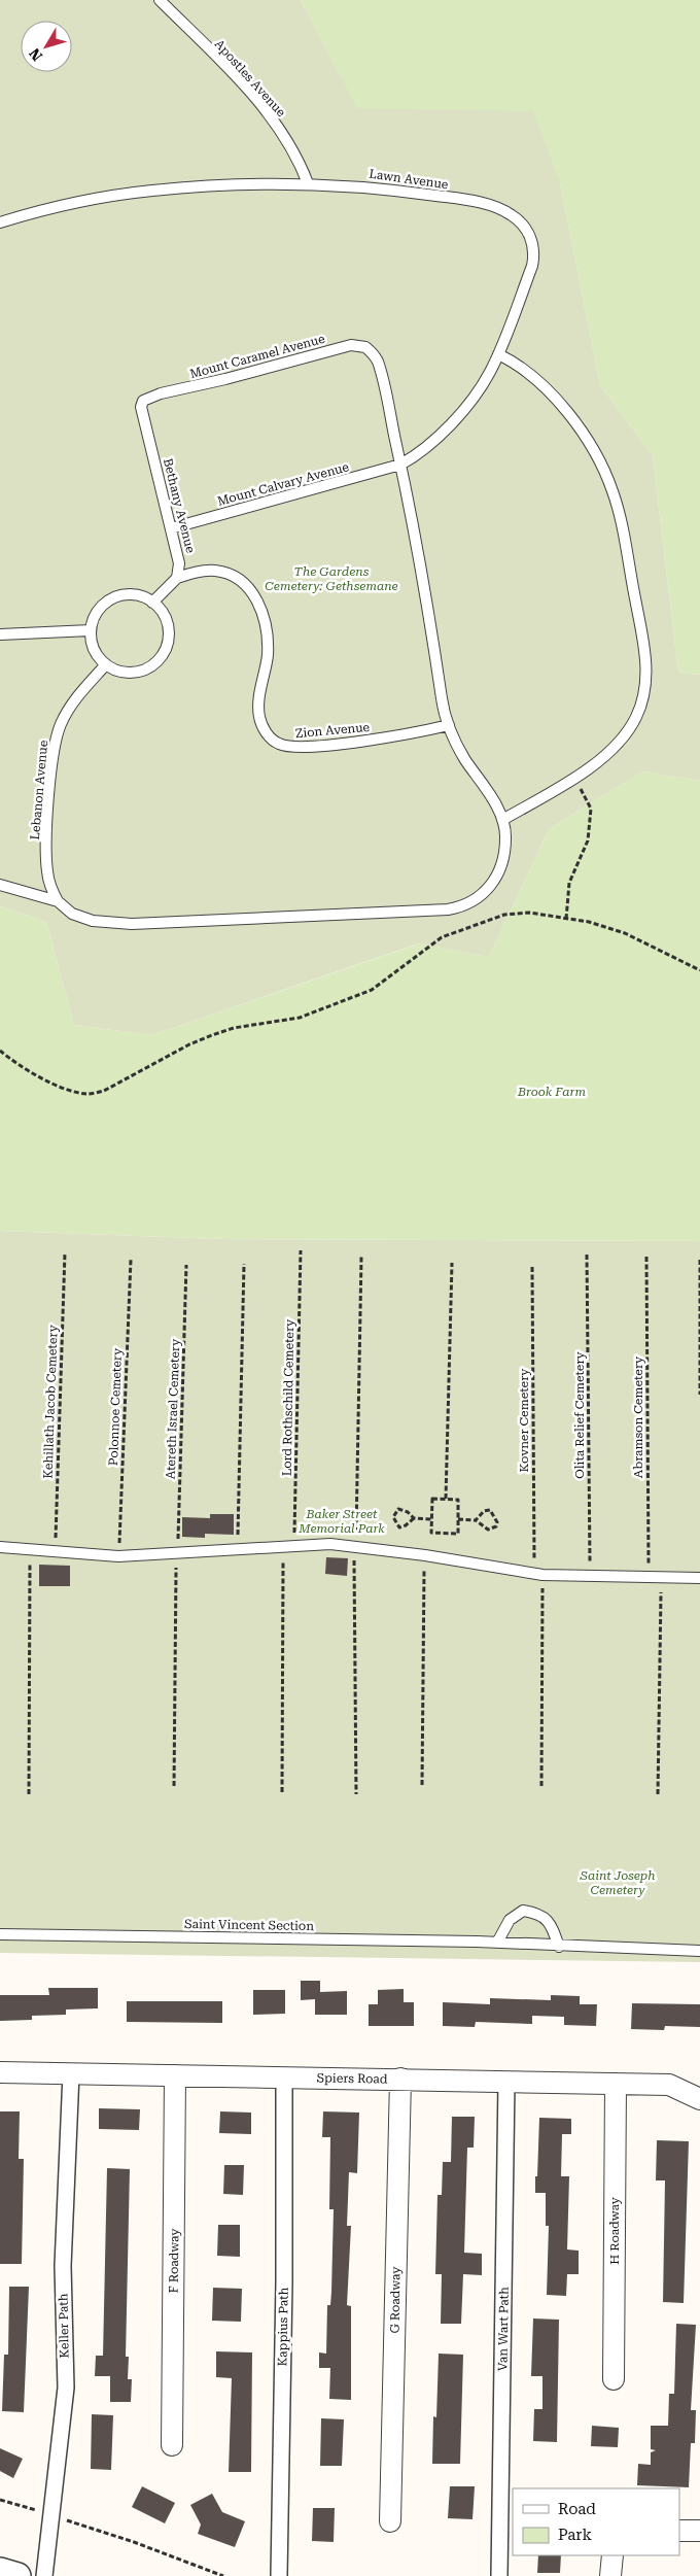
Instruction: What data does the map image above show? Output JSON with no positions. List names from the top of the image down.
{
  "streets": {
    "street": [
      "Spiers Road",
      "H Roadway",
      "F Roadway",
      "G Roadway",
      "Keller Path",
      "Kappius Path",
      "Van Wart Path"
    ],
    "lane": [
      "Apostles Avenue",
      "Lawn Avenue",
      "Mount Caramel Avenue",
      "Mount Calvary Avenue",
      "Bethany Avenue",
      "Zion Avenue",
      "Lebanon Avenue",
      "Saint Vincent Section"
    ],
    "path": [
      "Lord Rothschild Cemetery",
      "Kehillath Jacob Cemetery",
      "Polonnoe Cemetery",
      "Atereth Israel Cemetery",
      "Olita Relief Cemetery",
      "Abramson Cemetery",
      "Kovner Cemetery"
    ]
  },
  "crossings": [
    ["Apostles Avenue", "Lawn Avenue"],
    ["Lawn Avenue", "Mount Caramel Avenue"],
    ["Lawn Avenue", "Mount Calvary Avenue"],
    ["Mount Caramel Avenue", "Mount Calvary Avenue"],
    ["Mount Caramel Avenue", "Bethany Avenue"],
    ["Mount Calvary Avenue", "Bethany Avenue"],
    ["Bethany Avenue", "Zion Avenue"],
    ["Spiers Road", "H Roadway"],
    ["Spiers Road", "F Roadway"],
    ["Spiers Road", "G Roadway"],
    ["Spiers Road", "Keller Path"],
    ["Spiers Road", "Kappius Path"],
    ["Spiers Road", "Van Wart Path"]
  ],
  "parks": [
    "The Gardens Cemetery: Gethsemane",
    "Brook Farm",
    "Baker Street Memorial Park",
    "Saint Joseph Cemetery"
  ],
  "legend": ["Road", "Park"],
  "north": "bottom left"
}
